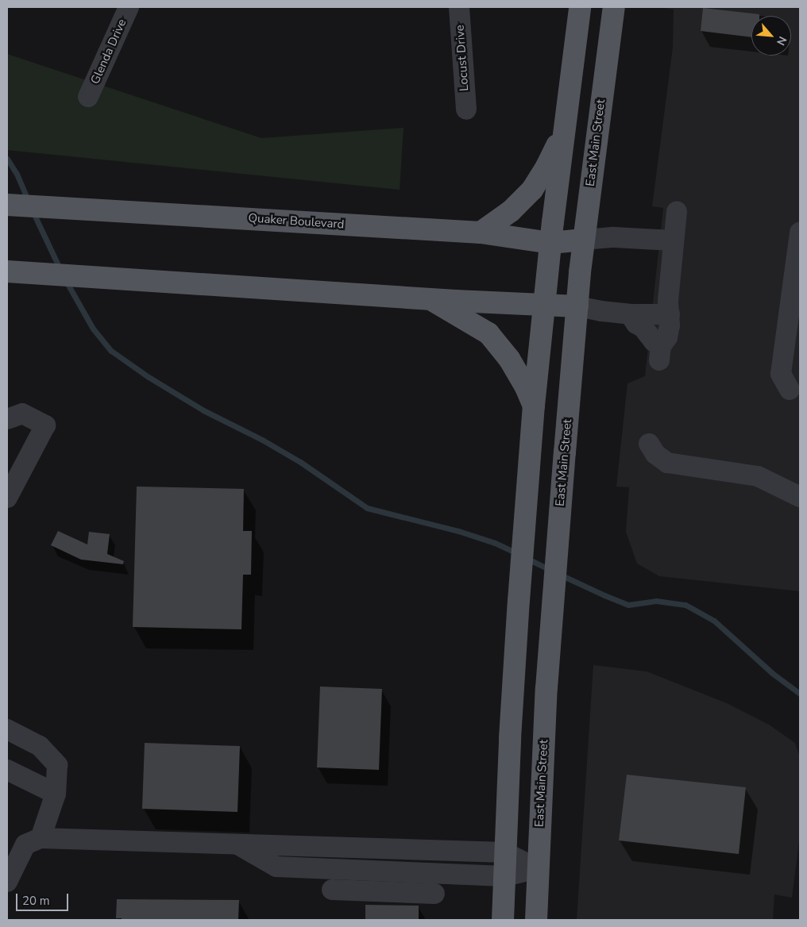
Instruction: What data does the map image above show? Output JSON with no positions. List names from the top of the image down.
{
  "streets": {
    "main road": ["East Main Street", "Quaker Boulevard"],
    "street": ["Glenda Drive", "Locust Drive"]
  },
  "crossings": [
    ["East Main Street", "Quaker Boulevard"]
  ],
  "scale_bar": "20 m",
  "north": "bottom right"
}
